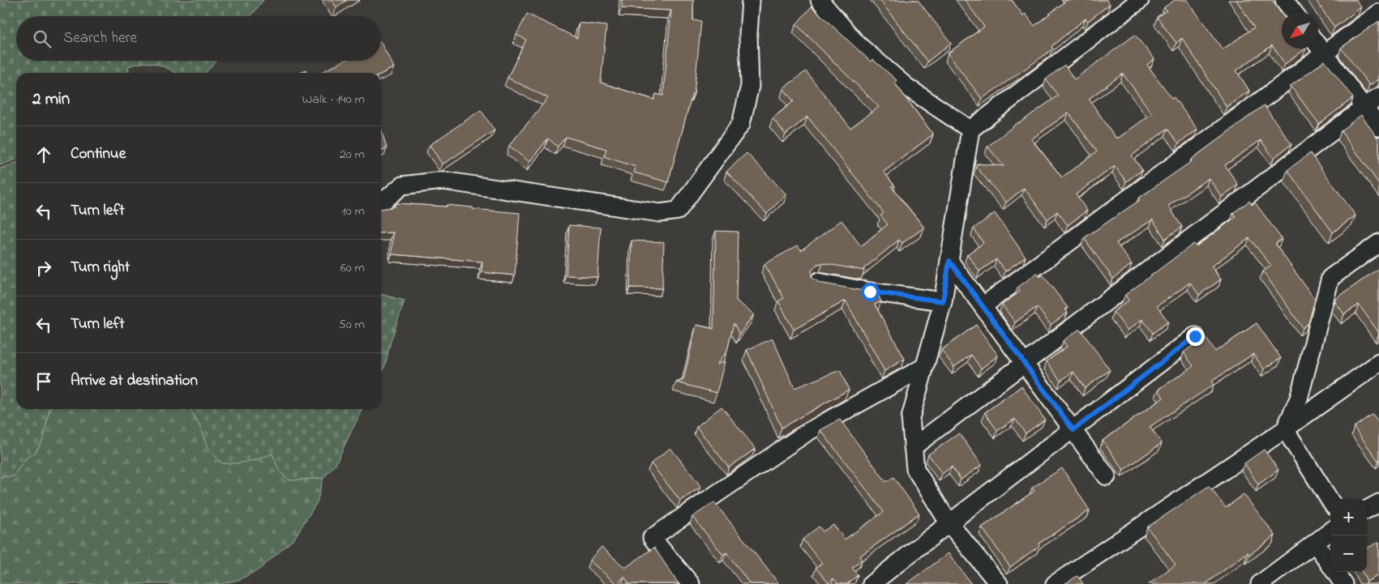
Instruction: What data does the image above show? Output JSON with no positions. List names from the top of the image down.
{
  "north": "bottom left",
  "page": {
    "search": "Search here",
    "heading": ["2 min", "Walk · 140 m"],
    "list": [
      ["Continue", "20 m"],
      ["Turn left", "10 m"],
      ["Turn right", "60 m"],
      ["Turn left", "50 m"],
      "Arrive at destination"
    ],
    "map_buttons": ["+", "−"]
  }
}
